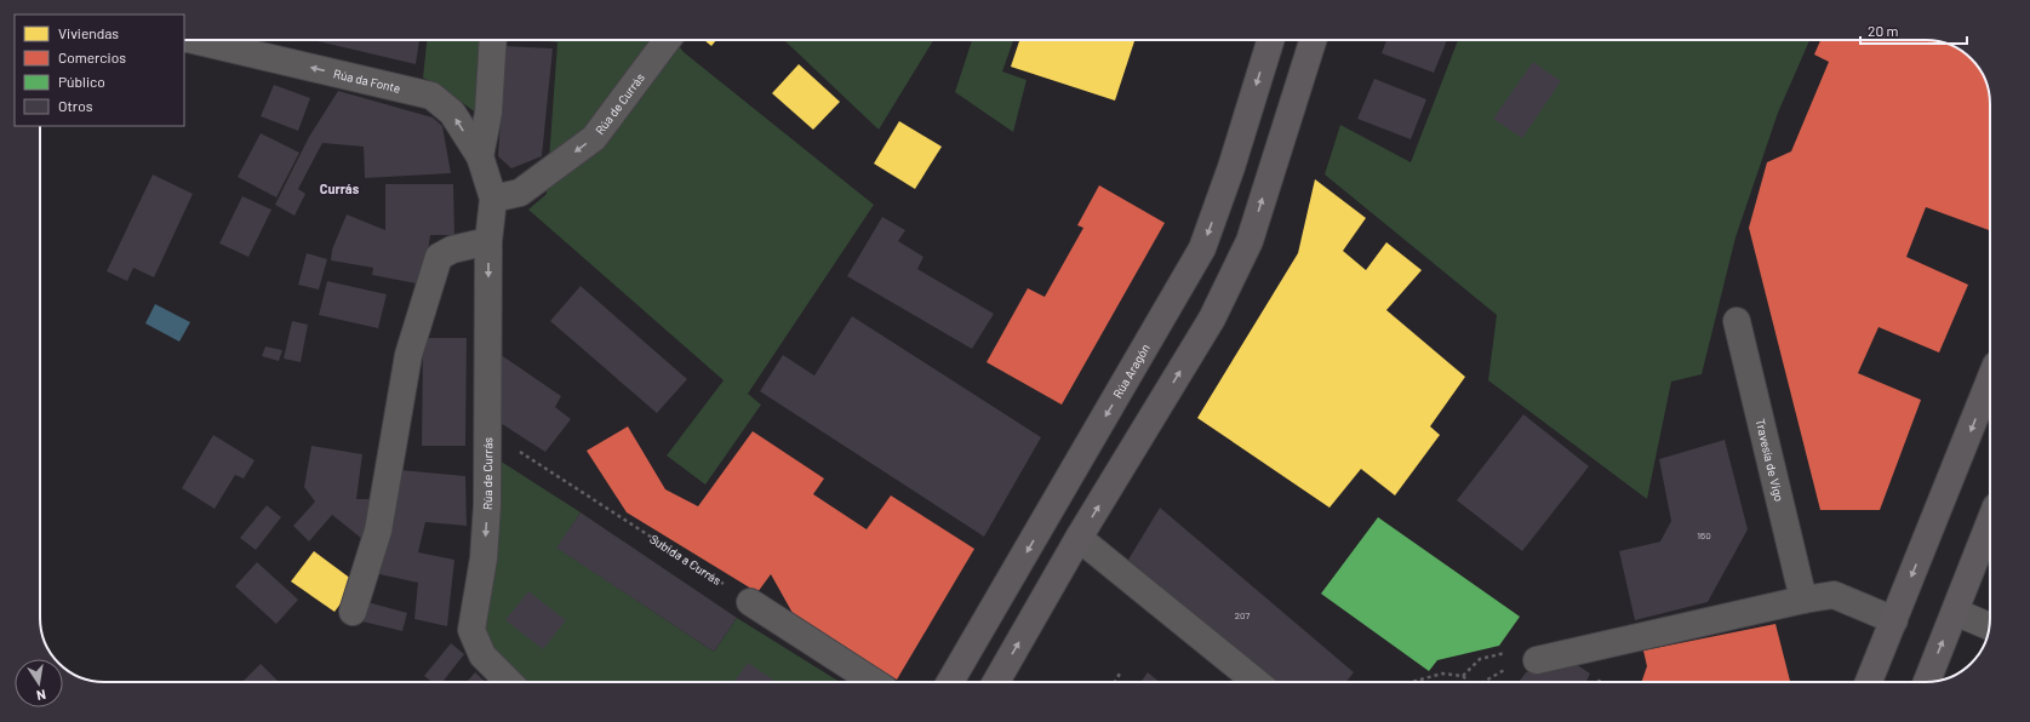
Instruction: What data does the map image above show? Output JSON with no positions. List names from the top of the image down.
{
  "streets": {
    "main road": ["Rúa Aragón"],
    "street": ["Rúa da Fonte", "Rúa de Currás", "Travesía de Vigo"],
    "path": ["Subida a Currás"]
  },
  "crossings": [
    ["Rúa da Fonte", "Rúa de Currás"],
    ["Rúa de Currás", "Subida a Currás"]
  ],
  "one_way": ["Rúa da Fonte"],
  "districts": ["Currás"],
  "house_numbers": ["160", "207"],
  "legend": [
    "Viviendas",
    "Comercios",
    "Público",
    "Otros"
  ],
  "scale_bar": "20 m",
  "north": "bottom"
}
